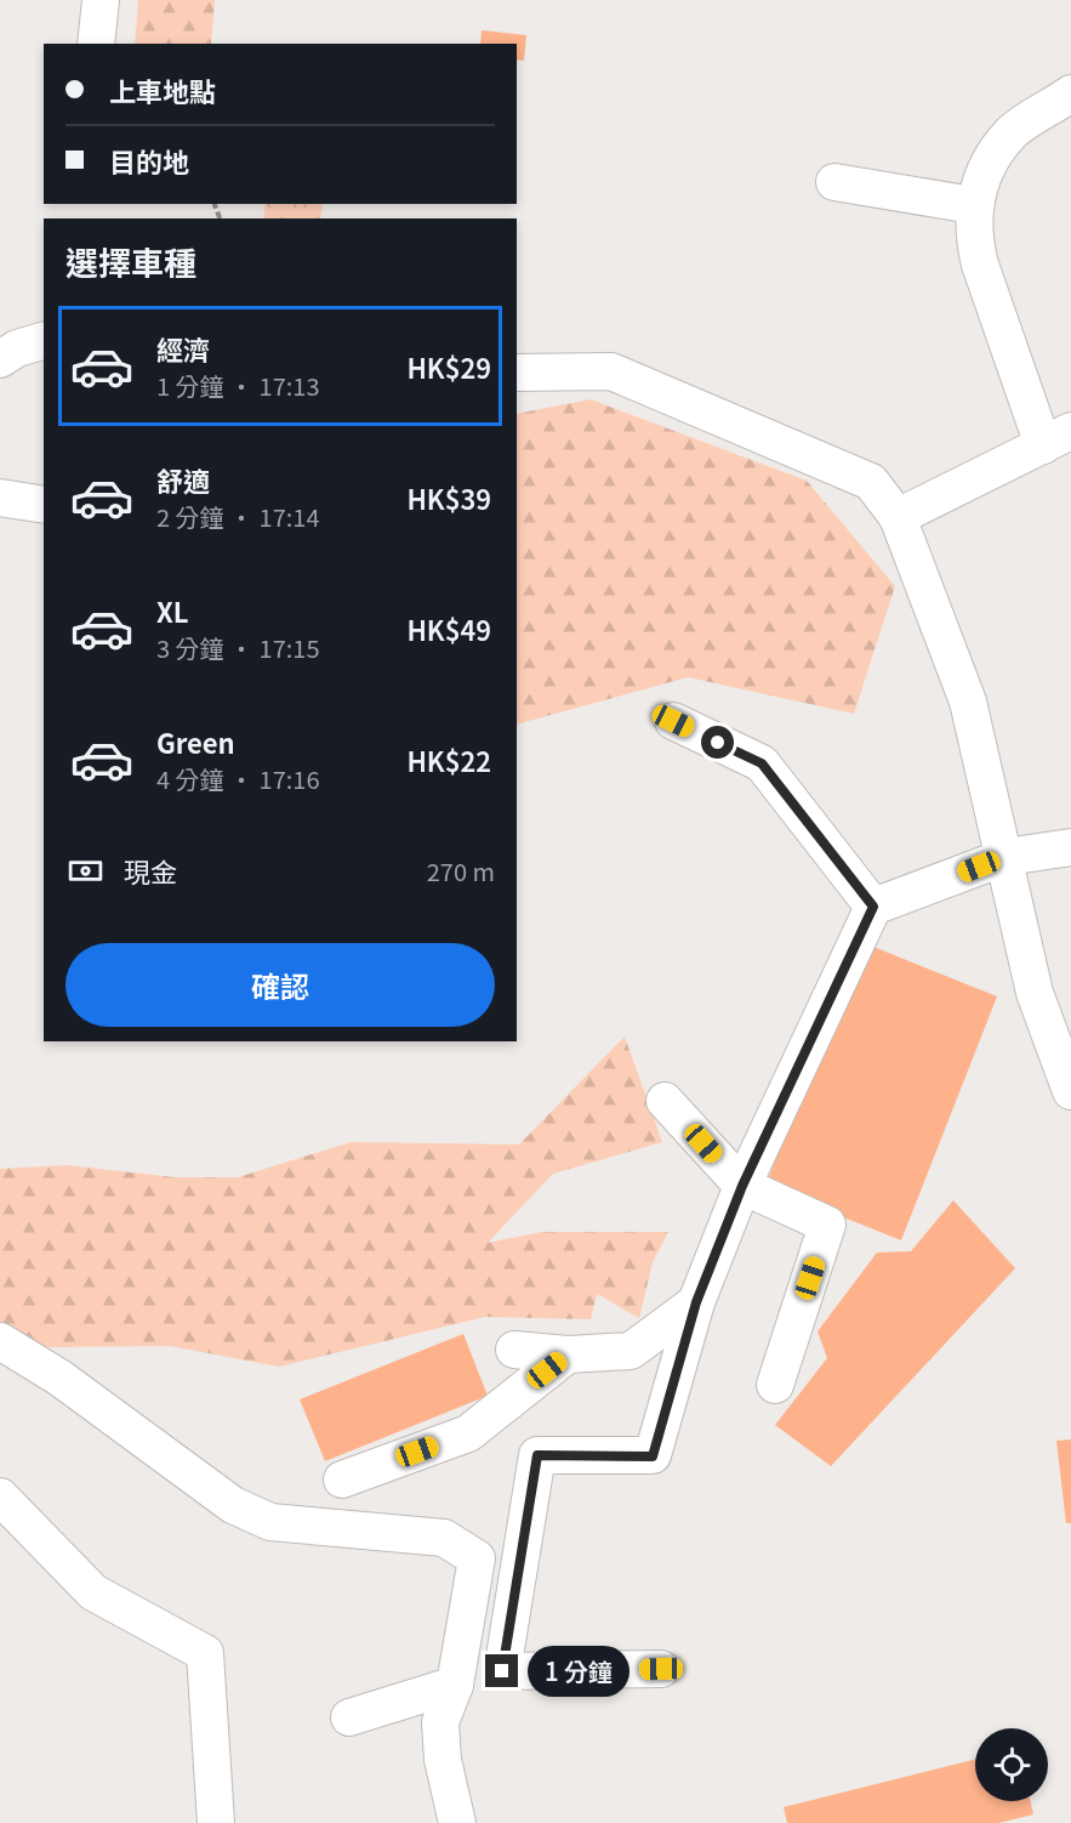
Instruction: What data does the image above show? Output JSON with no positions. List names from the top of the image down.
{
  "page": {
    "banner": ["上車地點", "目的地"],
    "heading": "選擇車種",
    "list": [
      {
        "name": "經濟",
        "note": "1 分鐘 · 17:13",
        "value": "HK$29"
      },
      {
        "name": "舒適",
        "note": "2 分鐘 · 17:14",
        "value": "HK$39"
      },
      {
        "name": "XL",
        "note": "3 分鐘 · 17:15",
        "value": "HK$49"
      },
      {
        "name": "Green",
        "note": "4 分鐘 · 17:16",
        "value": "HK$22"
      }
    ],
    "pay": ["現金", "270 m"],
    "buttons": "確認",
    "bubble": "1 分鐘"
  }
}
